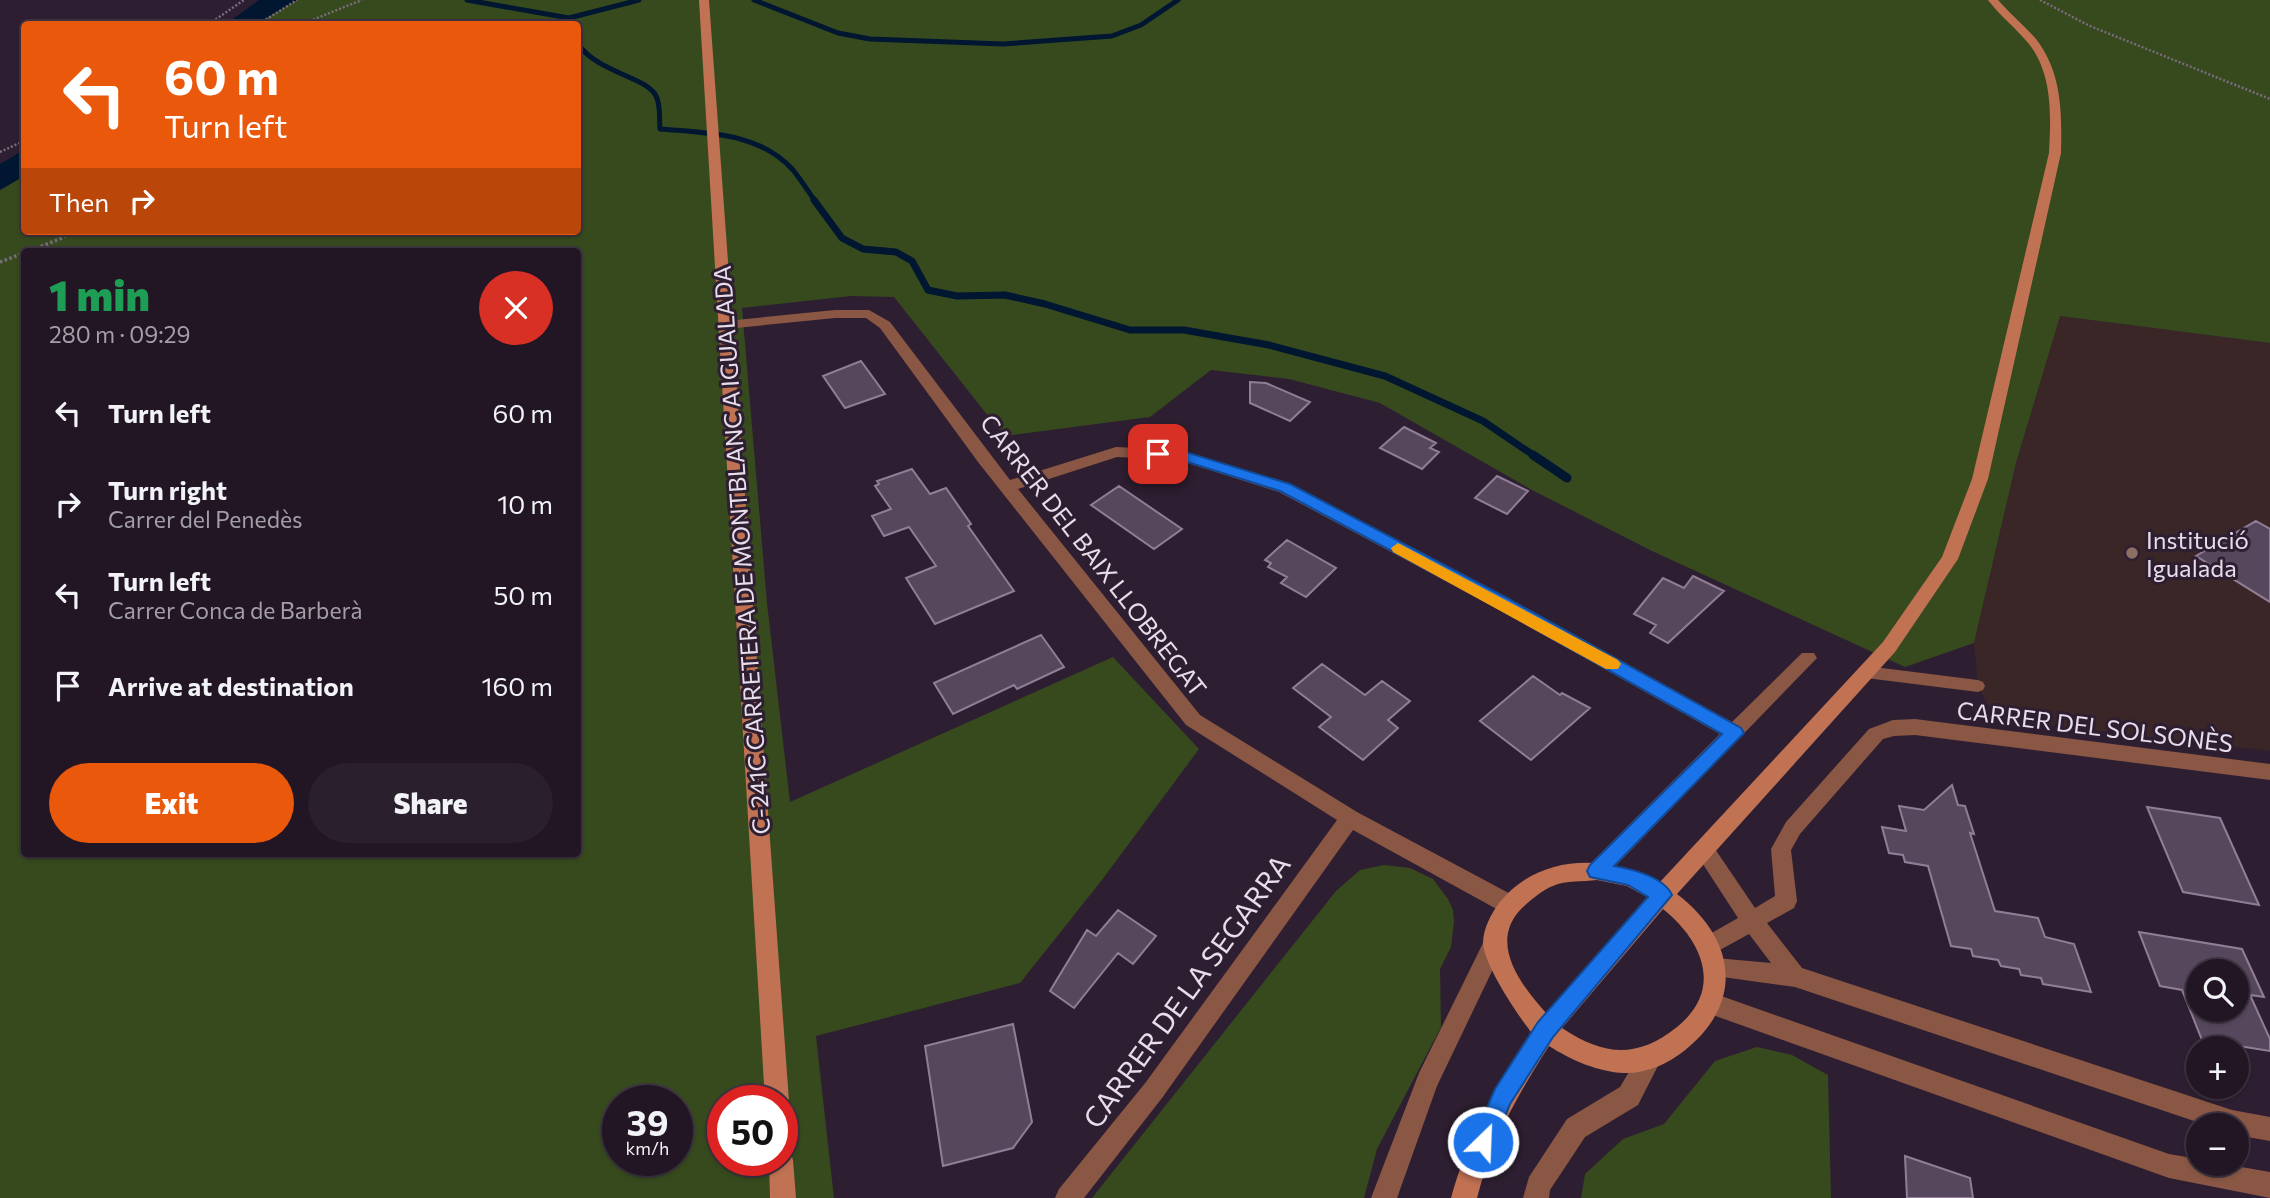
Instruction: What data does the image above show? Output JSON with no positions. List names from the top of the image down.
{
  "streets": {
    "main road": ["C-241C CARRETERA DE MONTBLANC A IGUALADA"],
    "street": ["CARRER DEL BAIX LLOBREGAT", "CARRER DEL SOLSONÈS", "CARRER DE LA SEGARRA"]
  },
  "crossings": [
    ["C-241C CARRETERA DE MONTBLANC A IGUALADA", "CARRER DEL BAIX LLOBREGAT"],
    ["CARRER DEL BAIX LLOBREGAT", "CARRER DE LA SEGARRA"]
  ],
  "places": ["Institució Igualada"],
  "page": {
    "turn": ["60 m", "Turn left"],
    "then": "Then",
    "heading": ["1 min", "280 m · 09:29"],
    "list": [
      {
        "name": "Turn left",
        "value": "60 m"
      },
      {
        "name": "Turn right",
        "note": "Carrer del Penedès",
        "value": "10 m"
      },
      {
        "name": "Turn left",
        "note": "Carrer Conca de Barberà",
        "value": "50 m"
      },
      {
        "name": "Arrive at destination",
        "value": "160 m"
      }
    ],
    "buttons": ["Exit", "Share"],
    "map_buttons": ["+", "−"],
    "speed": "39 km/h",
    "limit": "50"
  }
}
